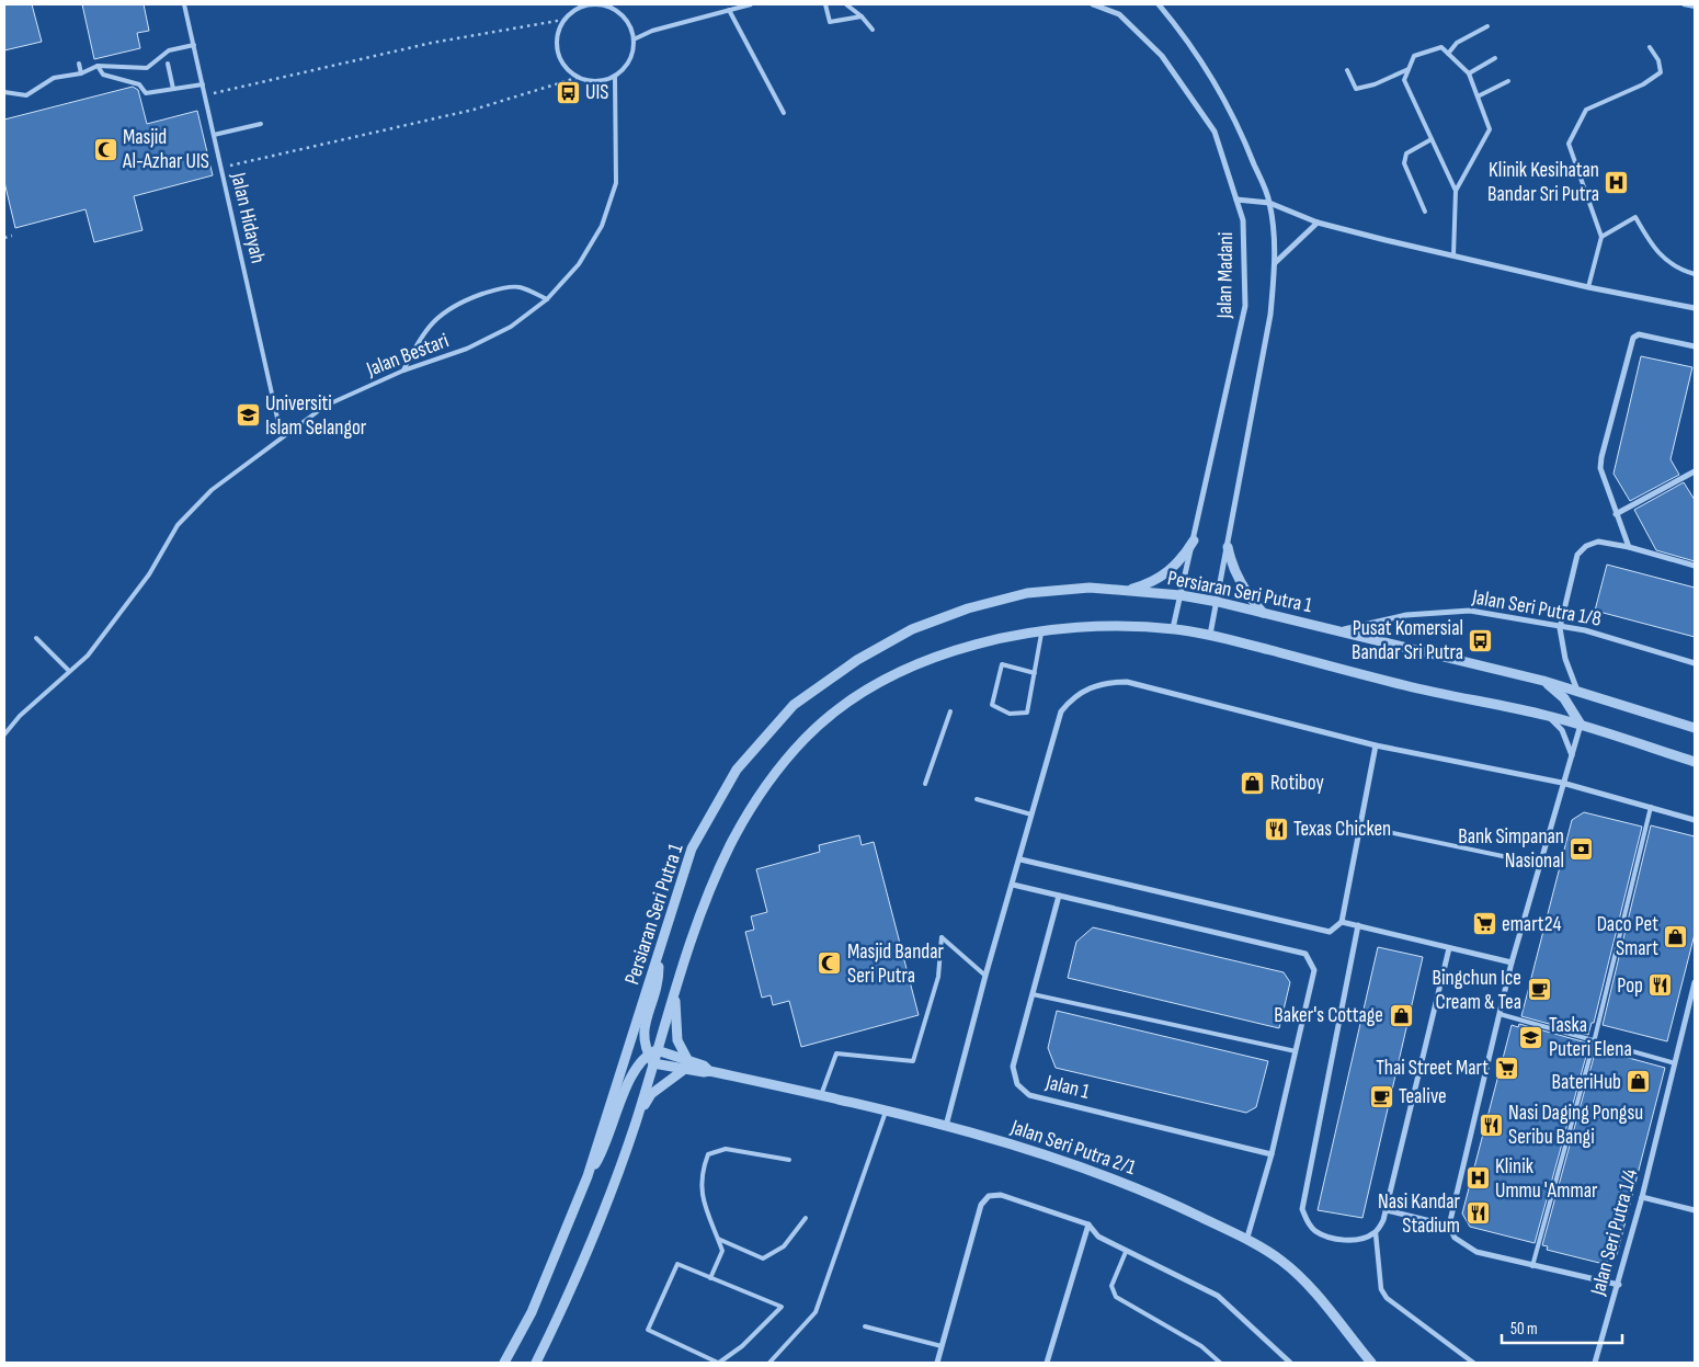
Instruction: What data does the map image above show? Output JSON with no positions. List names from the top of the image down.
{
  "streets": {
    "street": [
      "Jalan Madani",
      "Persiaran Seri Putra 1",
      "Jalan Seri Putra 1/8",
      "Jalan 1",
      "Jalan Seri Putra 2/1",
      "Jalan Seri Putra 1/4"
    ],
    "lane": ["Jalan Hidayah", "Jalan Bestari"]
  },
  "crossings": [
    ["Jalan Hidayah", "Jalan Bestari"],
    ["Jalan Madani", "Persiaran Seri Putra 1"],
    ["Persiaran Seri Putra 1", "Jalan Seri Putra 1/8"],
    ["Persiaran Seri Putra 1", "Jalan Seri Putra 2/1"]
  ],
  "places": {
    "bus stop": ["UIS", "Pusat Komersial Bandar Sri Putra"],
    "mosque": ["Masjid Al-Azhar UIS", "Masjid Bandar Seri Putra"],
    "hospital": ["Klinik Kesihatan Bandar Sri Putra", "Klinik Ummu 'Ammar"],
    "school or university": ["Universiti Islam Selangor", "Taska Puteri Elena"],
    "shop": [
      "Rotiboy",
      "Daco Pet Smart",
      "Baker's Cottage",
      "BateriHub"
    ],
    "restaurant": [
      "Texas Chicken",
      "Pop",
      "Nasi Daging Pongsu Seribu Bangi",
      "Nasi Kandar Stadium"
    ],
    "bank": ["Bank Simpanan Nasional"],
    "supermarket": ["emart24", "Thai Street Mart"],
    "cafe": ["Bingchun Ice Cream & Tea", "Tealive"]
  },
  "scale_bar": "50 m"
}
